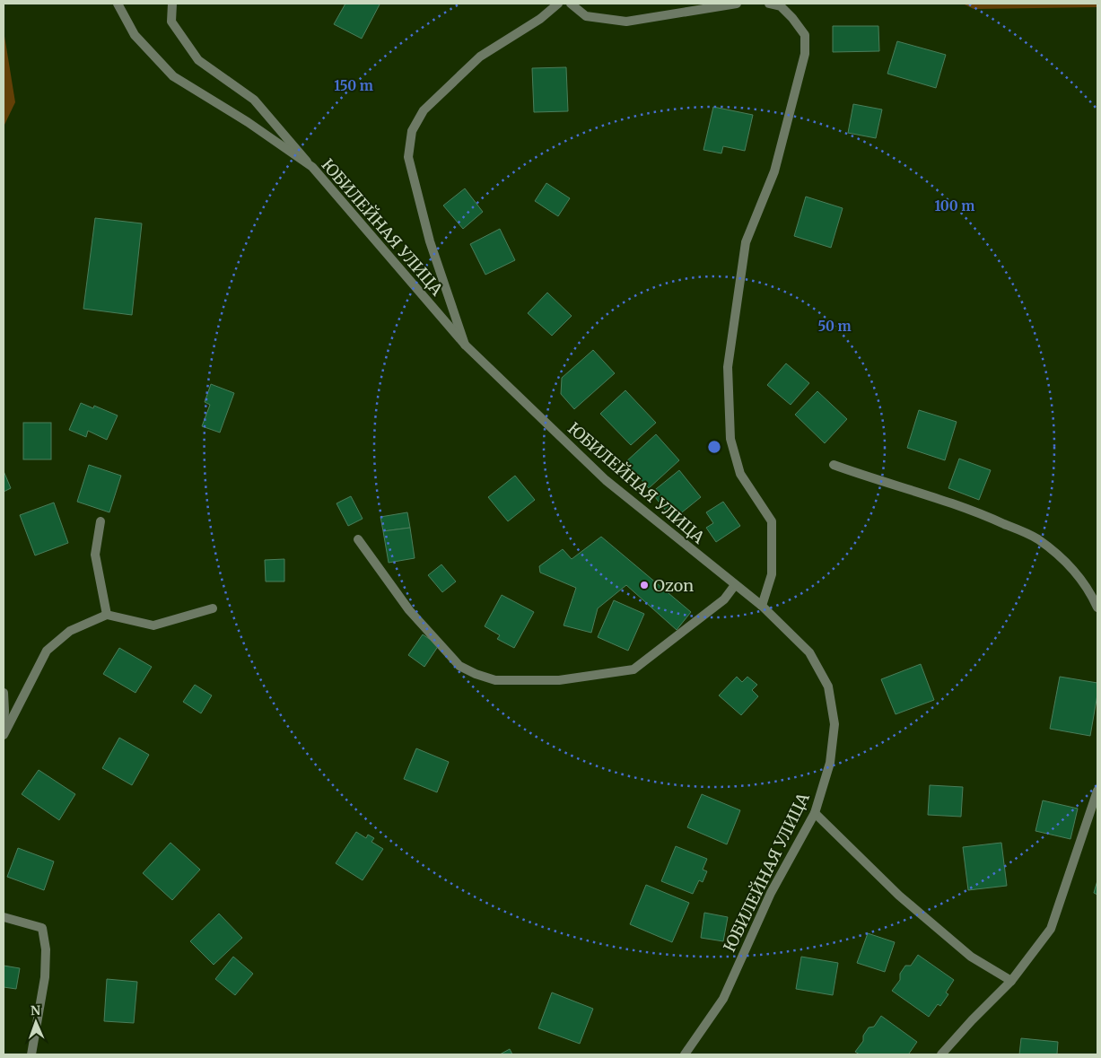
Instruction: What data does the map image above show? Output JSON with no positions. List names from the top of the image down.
{
  "streets": {
    "street": ["ЮБИЛЕЙНАЯ УЛИЦА"]
  },
  "places": ["Ozon"],
  "north": "top",
  "rings": ["150 m", "100 m", "50 m"]
}
